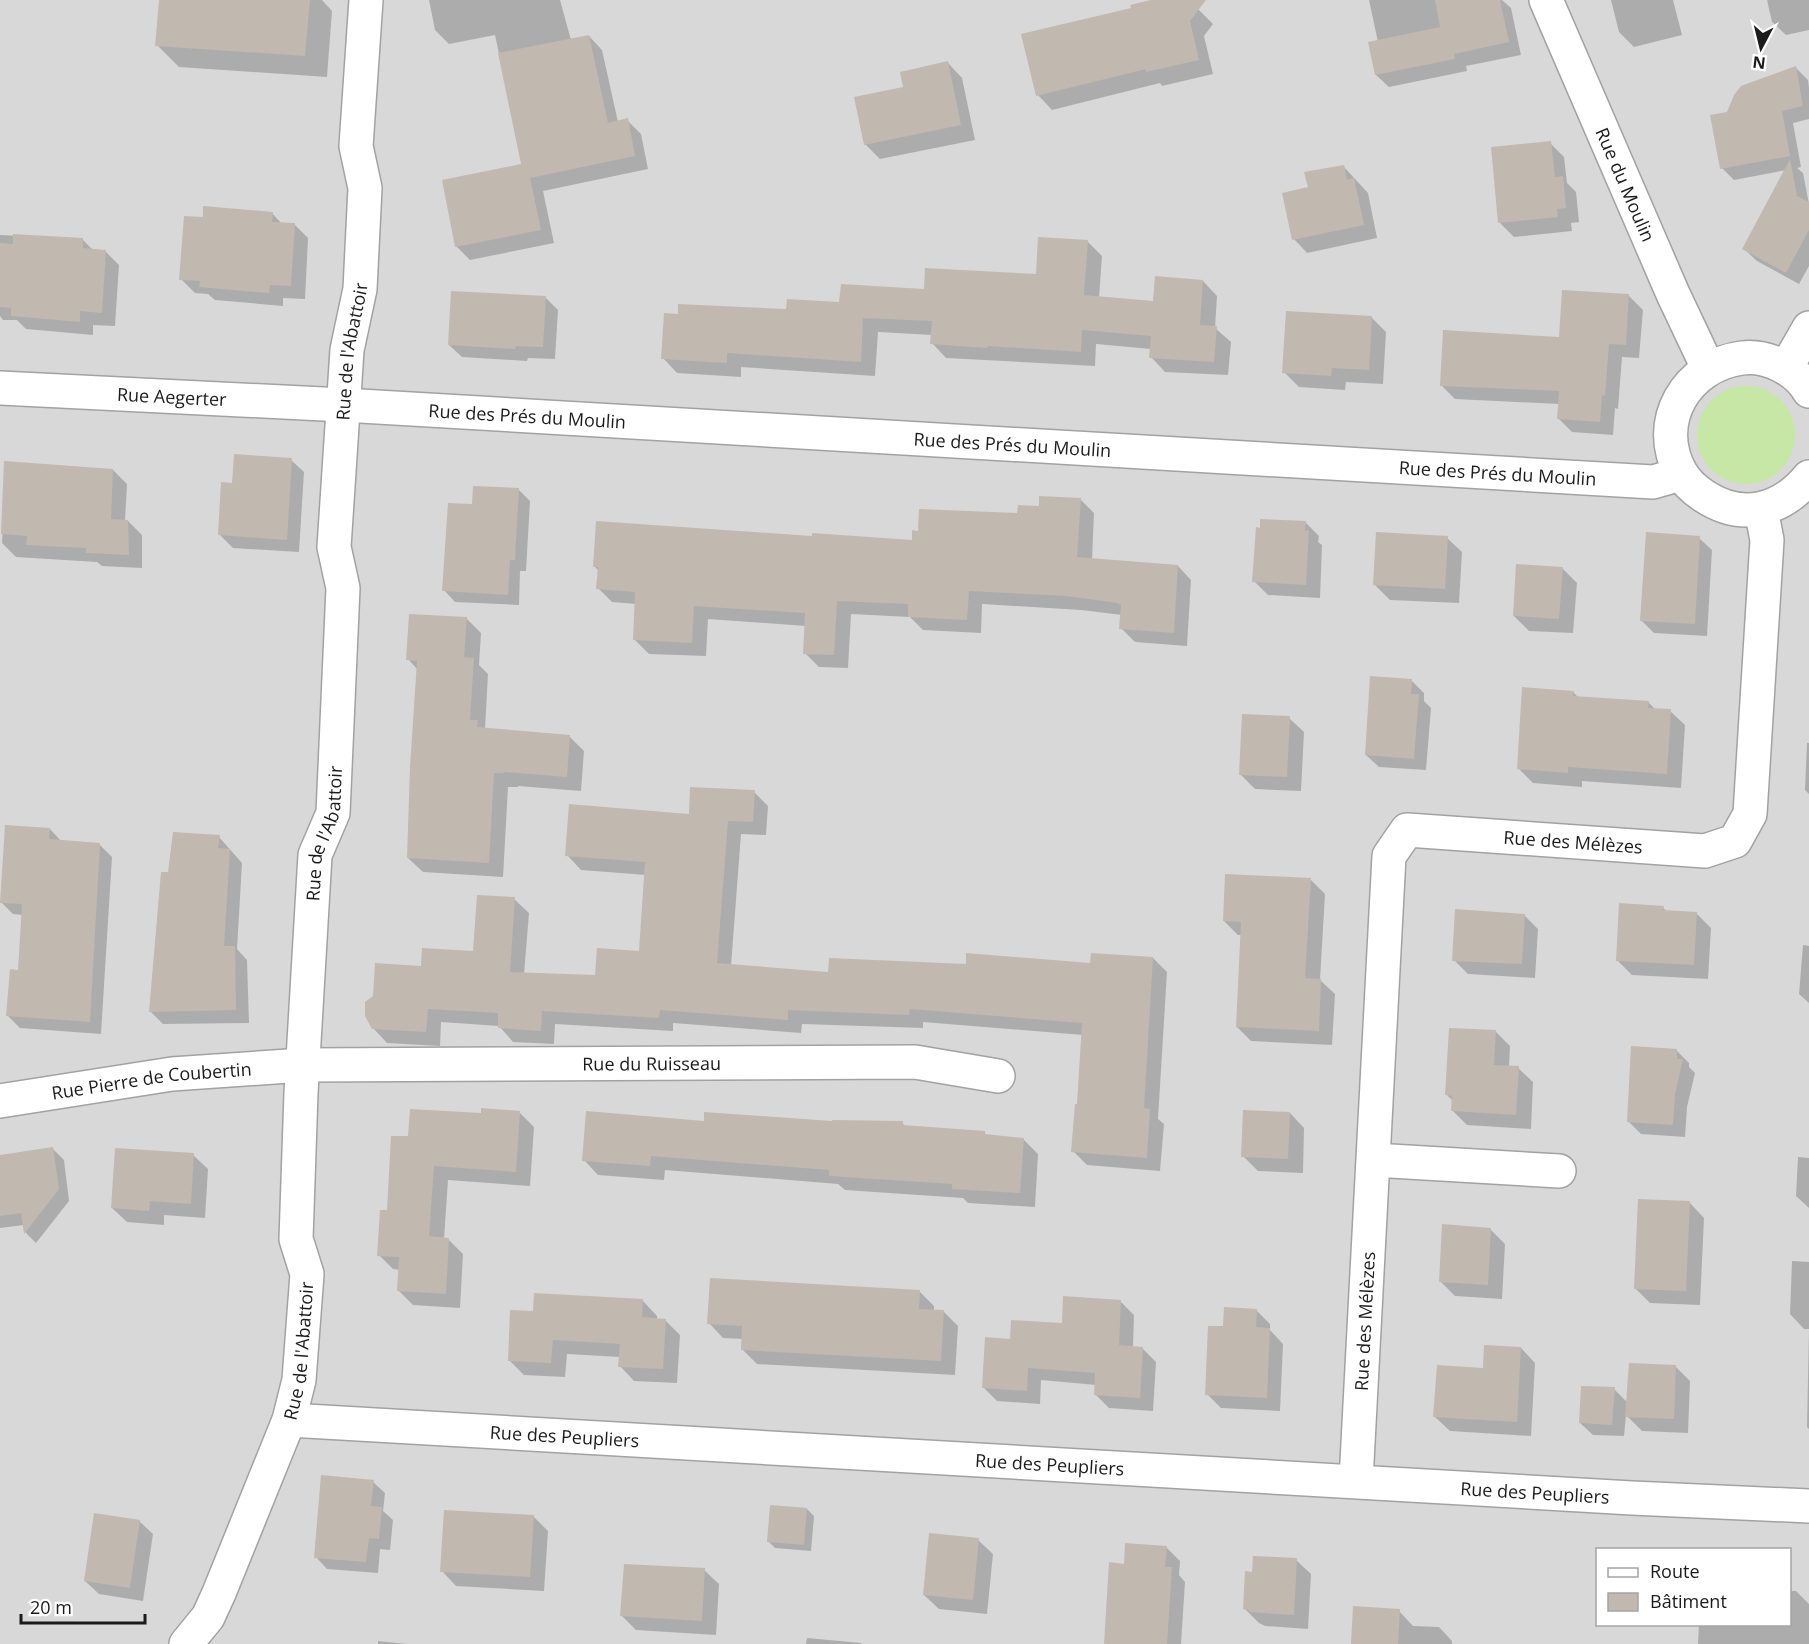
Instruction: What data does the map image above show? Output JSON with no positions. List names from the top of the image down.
{
  "streets": {
    "street": [
      "Rue du Moulin",
      "Rue de l'Abattoir",
      "Rue Aegerter",
      "Rue des Prés du Moulin",
      "Rue des Mélèzes",
      "Rue du Ruisseau",
      "Rue Pierre de Coubertin",
      "Rue des Peupliers"
    ]
  },
  "crossings": [
    ["Rue de l'Abattoir", "Rue Aegerter"],
    ["Rue de l'Abattoir", "Rue des Prés du Moulin"],
    ["Rue de l'Abattoir", "Rue du Ruisseau"],
    ["Rue de l'Abattoir", "Rue Pierre de Coubertin"],
    ["Rue de l'Abattoir", "Rue des Peupliers"],
    ["Rue Aegerter", "Rue des Prés du Moulin"],
    ["Rue des Mélèzes", "Rue des Peupliers"],
    ["Rue du Ruisseau", "Rue Pierre de Coubertin"]
  ],
  "legend": ["Route", "Bâtiment"],
  "scale_bar": "20 m",
  "north": "bottom"
}
